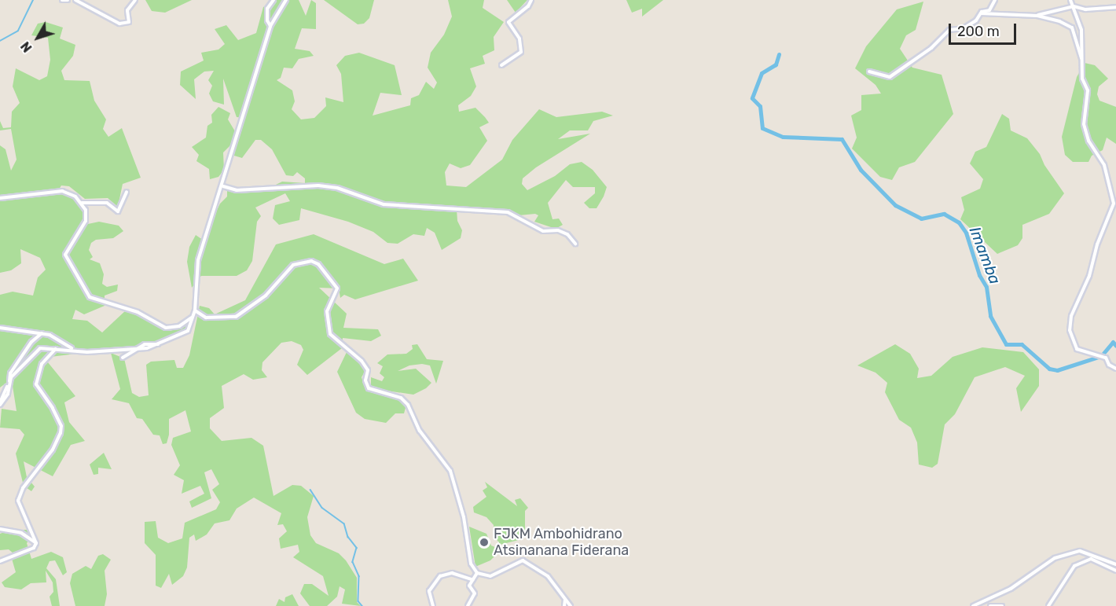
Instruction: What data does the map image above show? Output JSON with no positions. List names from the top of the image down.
{
  "water": ["Imamba"],
  "places": ["FJKM Ambohidrano Atsinanana Fiderana"],
  "scale_bar": "200 m",
  "north": "bottom left"
}
